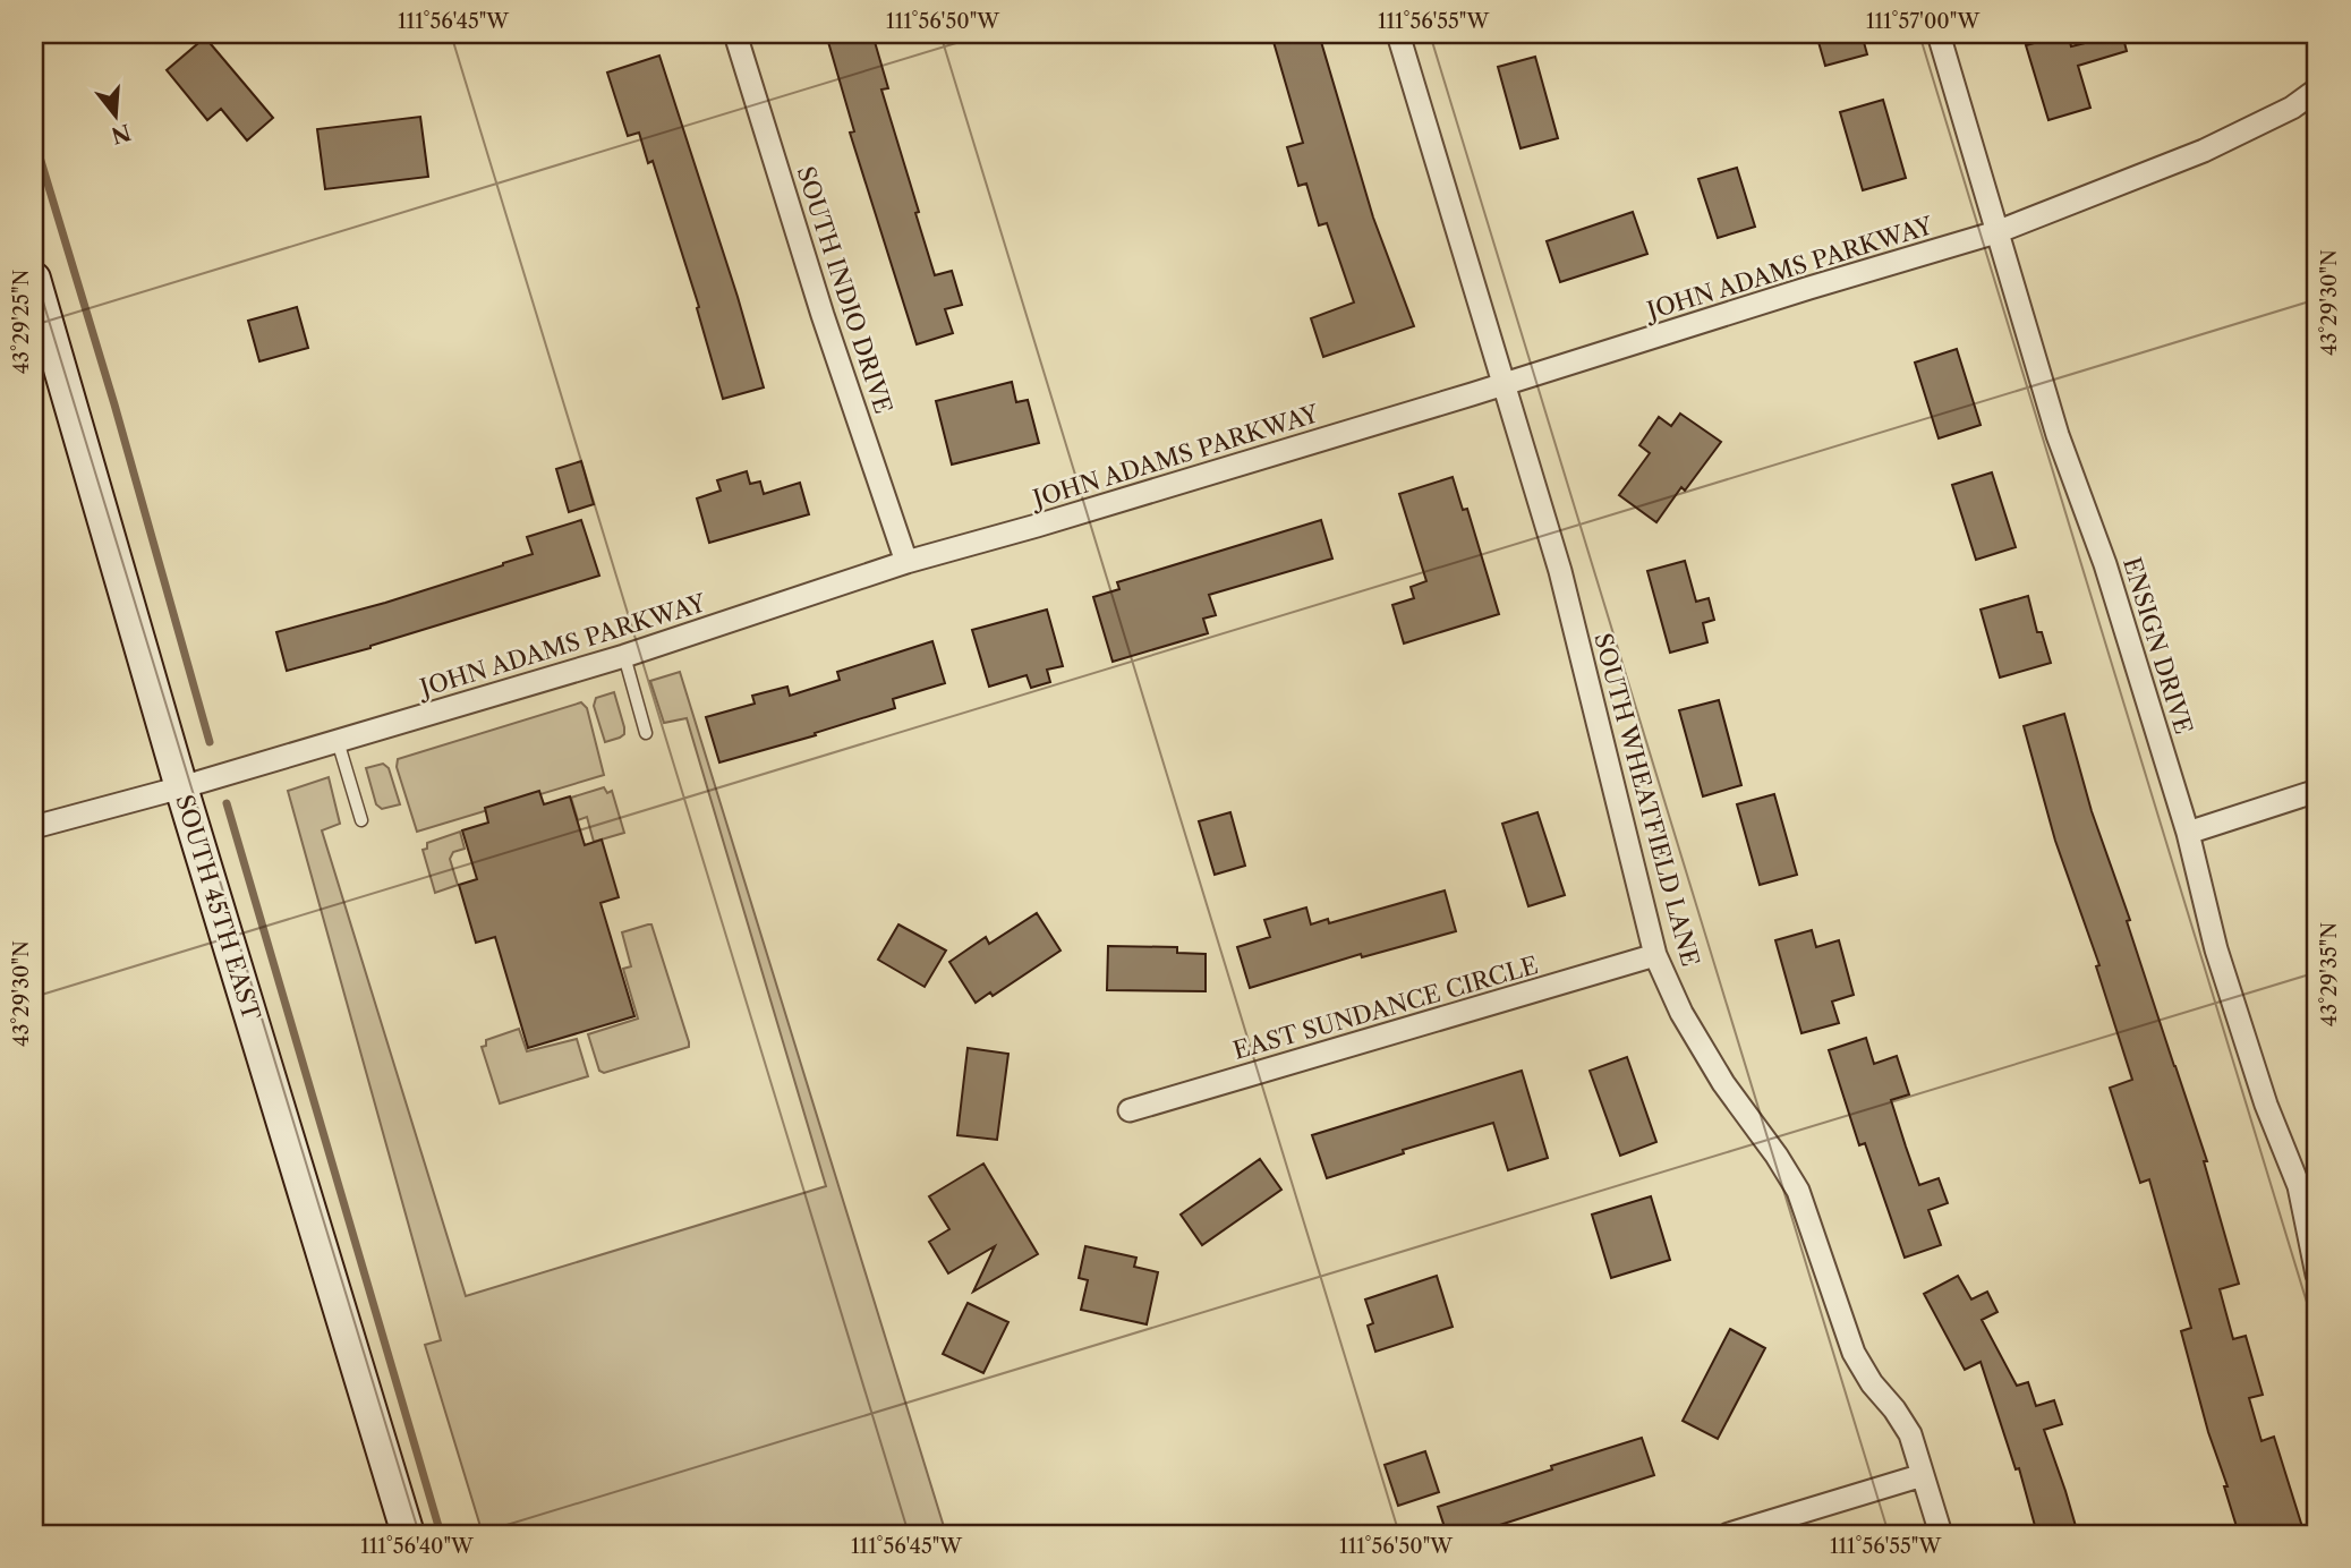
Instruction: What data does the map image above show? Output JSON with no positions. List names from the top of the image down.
{
  "streets": {
    "main road": ["SOUTH 45TH EAST"],
    "street": [
      "JOHN ADAMS PARKWAY",
      "SOUTH INDIO DRIVE",
      "ENSIGN DRIVE",
      "SOUTH WHEATFIELD LANE",
      "EAST SUNDANCE CIRCLE"
    ]
  },
  "crossings": [
    ["JOHN ADAMS PARKWAY", "SOUTH INDIO DRIVE"],
    ["JOHN ADAMS PARKWAY", "ENSIGN DRIVE"],
    ["JOHN ADAMS PARKWAY", "SOUTH WHEATFIELD LANE"],
    ["JOHN ADAMS PARKWAY", "SOUTH 45TH EAST"],
    ["SOUTH WHEATFIELD LANE", "EAST SUNDANCE CIRCLE"]
  ],
  "north": "bottom",
  "coordinates": [
    "111°56'45\"W",
    "111°56'50\"W",
    "111°56'55\"W",
    "111°57'00\"W",
    "43°29'30\"N",
    "43°29'25\"N",
    "43°29'35\"N",
    "111°56'40\"W"
  ]
}
